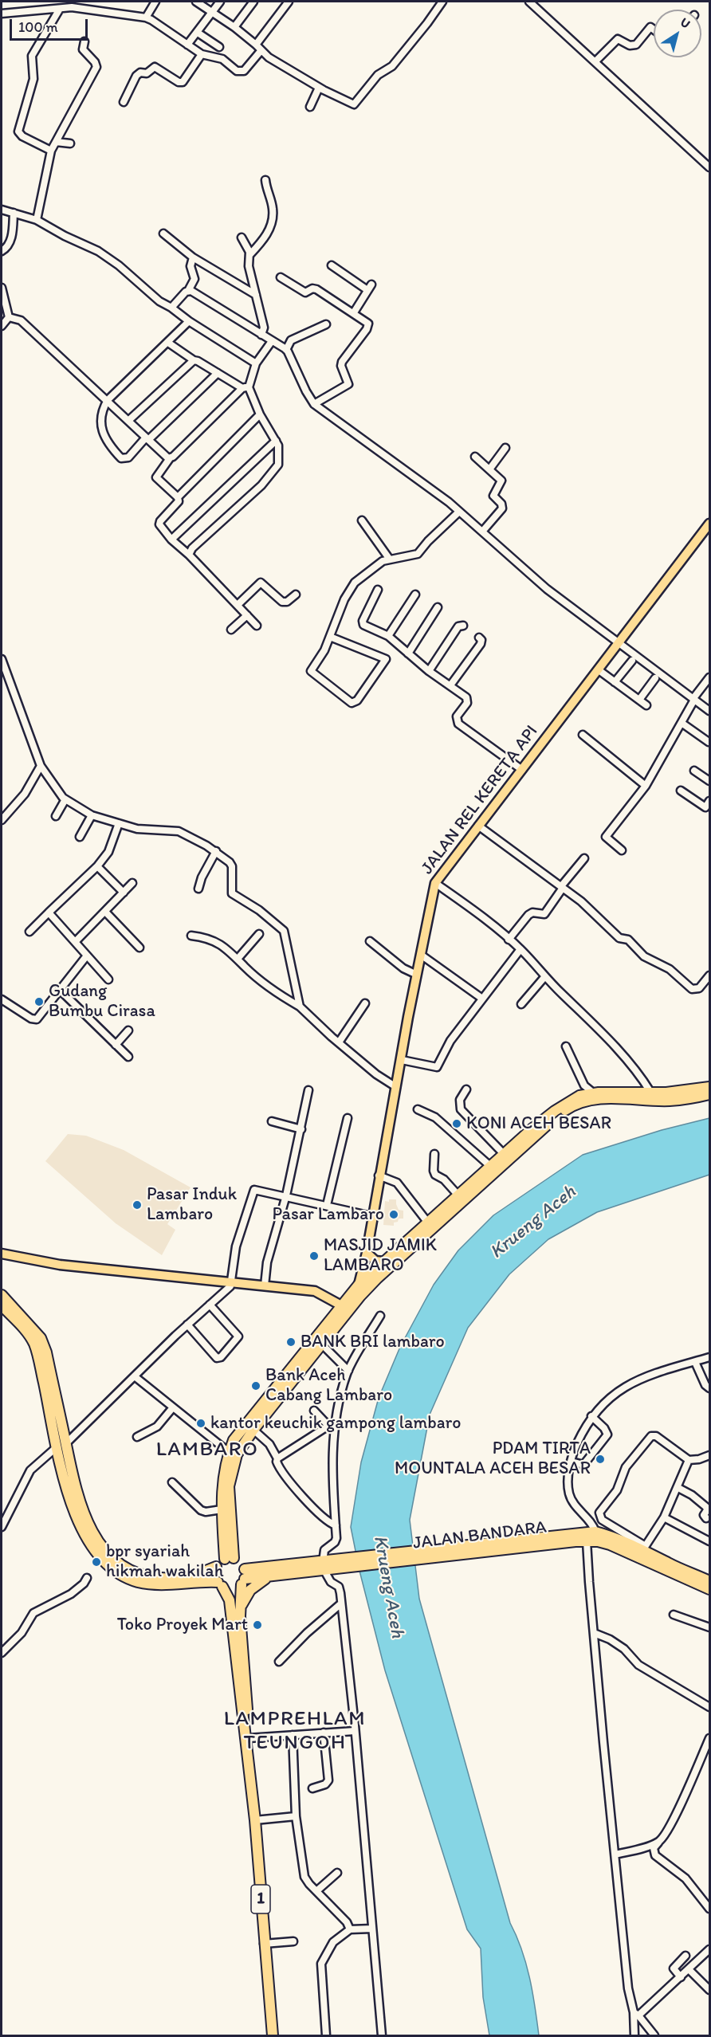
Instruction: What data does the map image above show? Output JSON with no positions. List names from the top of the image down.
{
  "streets": {
    "highway": ["JALAN BANDARA", "1"],
    "main road": ["JALAN REL KERETA API"]
  },
  "crossings": [
    ["JALAN BANDARA", "1"]
  ],
  "districts": ["LAMBARO", "LAMPREHLAM TEUNGOH"],
  "water": ["Krueng Aceh"],
  "places": [
    "Gudang Bumbu Cirasa",
    "KONI ACEH BESAR",
    "Pasar Induk Lambaro",
    "Pasar Lambaro",
    "MASJID JAMIK LAMBARO",
    "BANK BRI lambaro",
    "Bank Aceh Cabang Lambaro",
    "kantor keuchik gampong lambaro",
    "PDAM TIRTA MOUNTALA ACEH BESAR",
    "bpr syariah hikmah wakilah",
    "Toko Proyek Mart"
  ],
  "scale_bar": "100 m",
  "north": "top right"
}
